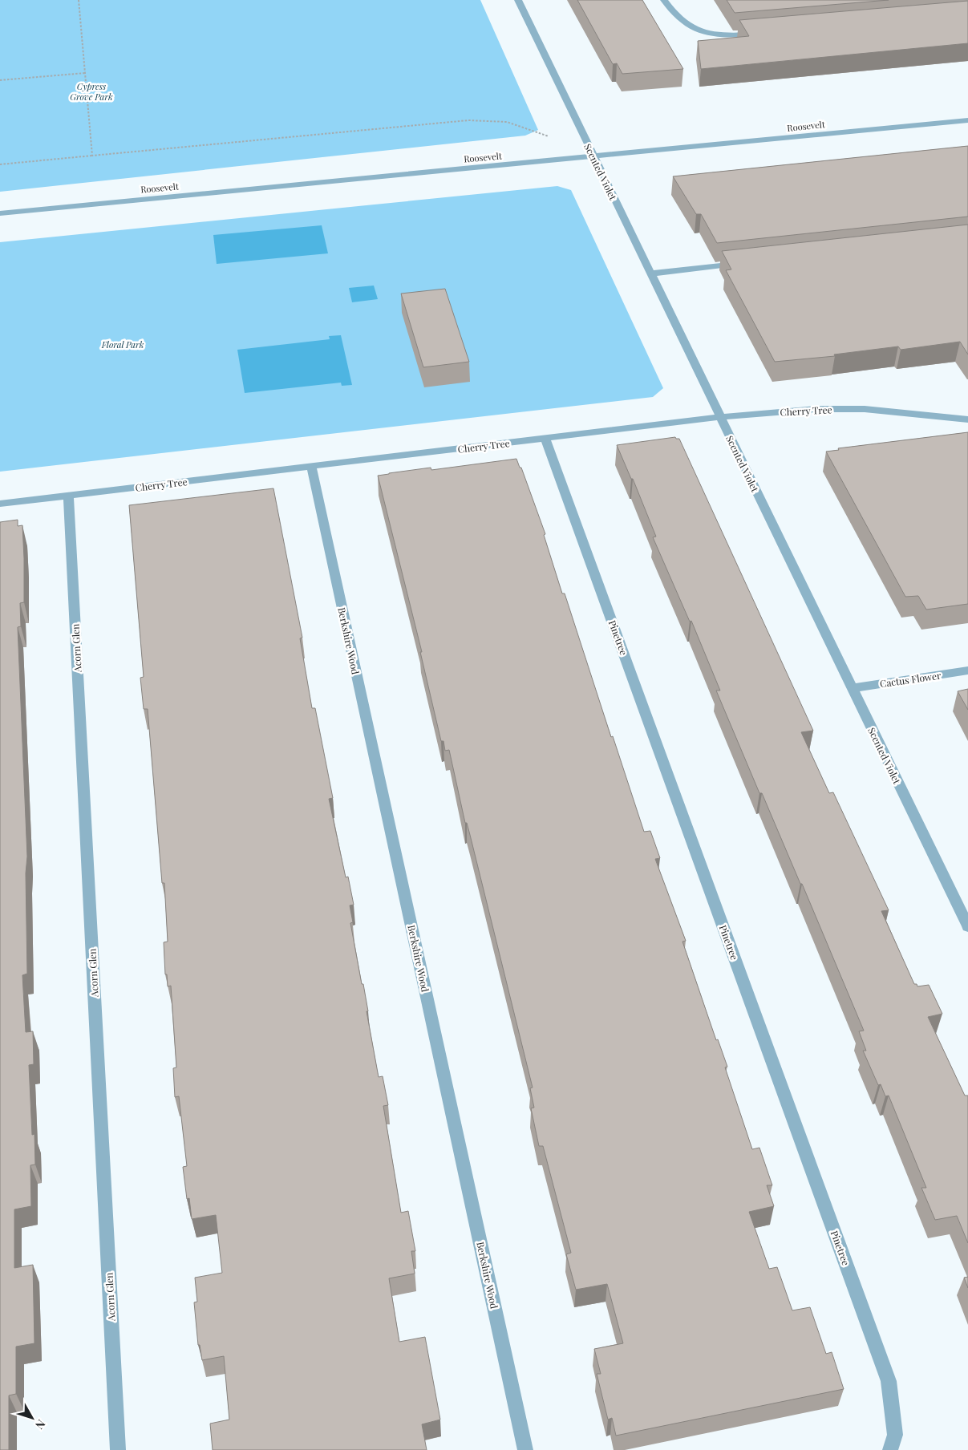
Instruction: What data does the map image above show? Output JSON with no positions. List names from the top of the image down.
{
  "streets": {
    "street": [
      "Roosevelt",
      "Scented Violet",
      "Cherry Tree",
      "Pinetree",
      "Berkshire Wood",
      "Acorn Glen",
      "Cactus Flower"
    ]
  },
  "crossings": [
    ["Roosevelt", "Scented Violet"],
    ["Scented Violet", "Cherry Tree"],
    ["Scented Violet", "Cactus Flower"],
    ["Cherry Tree", "Pinetree"],
    ["Cherry Tree", "Berkshire Wood"],
    ["Cherry Tree", "Acorn Glen"]
  ],
  "parks": ["Cypress Grove Park", "Floral Park"],
  "north": "bottom right"
}
